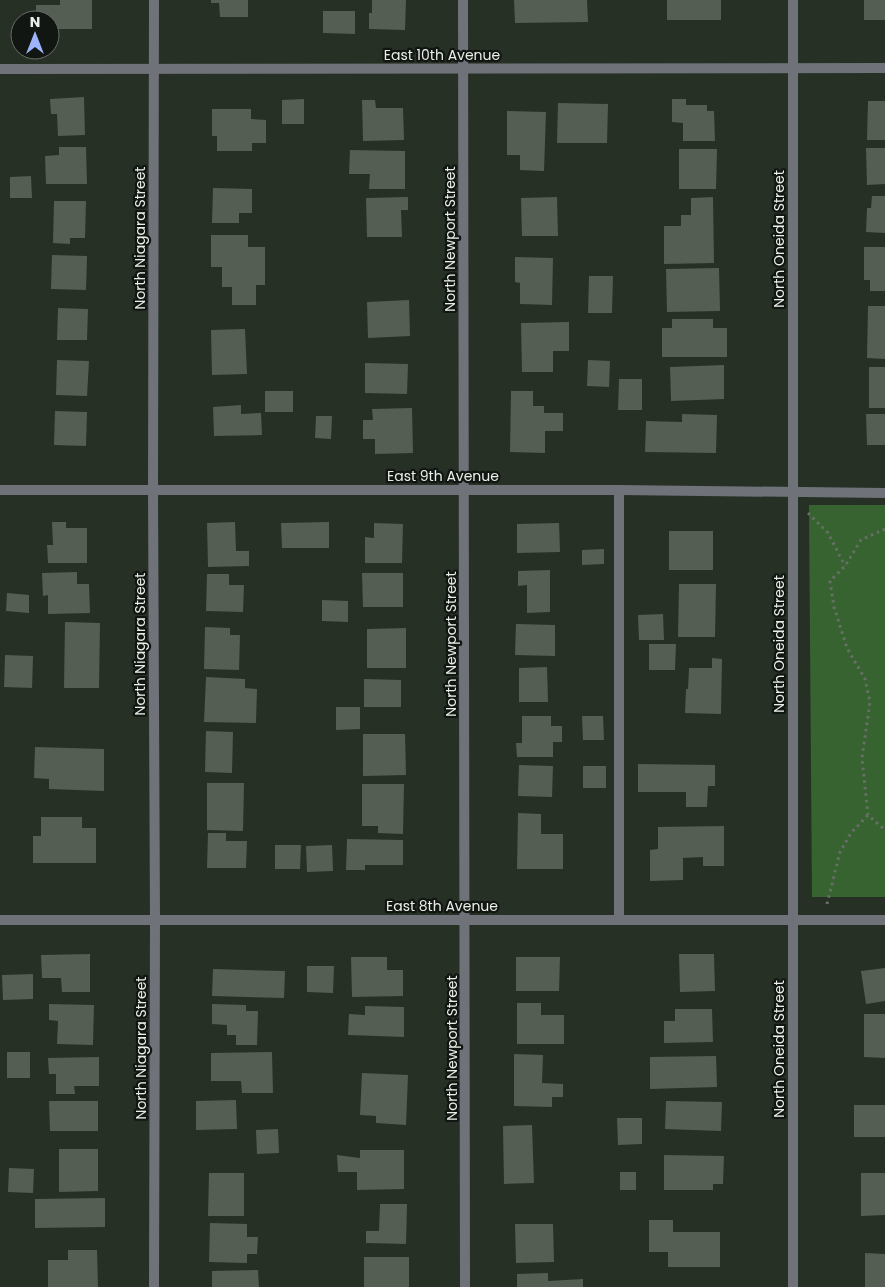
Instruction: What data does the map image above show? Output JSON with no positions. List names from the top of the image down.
{
  "streets": {
    "street": [
      "East 10th Avenue",
      "North Niagara Street",
      "North Newport Street",
      "North Oneida Street",
      "East 9th Avenue",
      "East 8th Avenue"
    ]
  },
  "crossings": [
    ["East 10th Avenue", "North Niagara Street"],
    ["East 10th Avenue", "North Newport Street"],
    ["East 10th Avenue", "North Oneida Street"],
    ["North Niagara Street", "East 9th Avenue"],
    ["North Niagara Street", "East 8th Avenue"],
    ["North Newport Street", "East 9th Avenue"],
    ["North Newport Street", "East 8th Avenue"],
    ["North Oneida Street", "East 9th Avenue"],
    ["North Oneida Street", "East 8th Avenue"]
  ],
  "north": "top"
}
